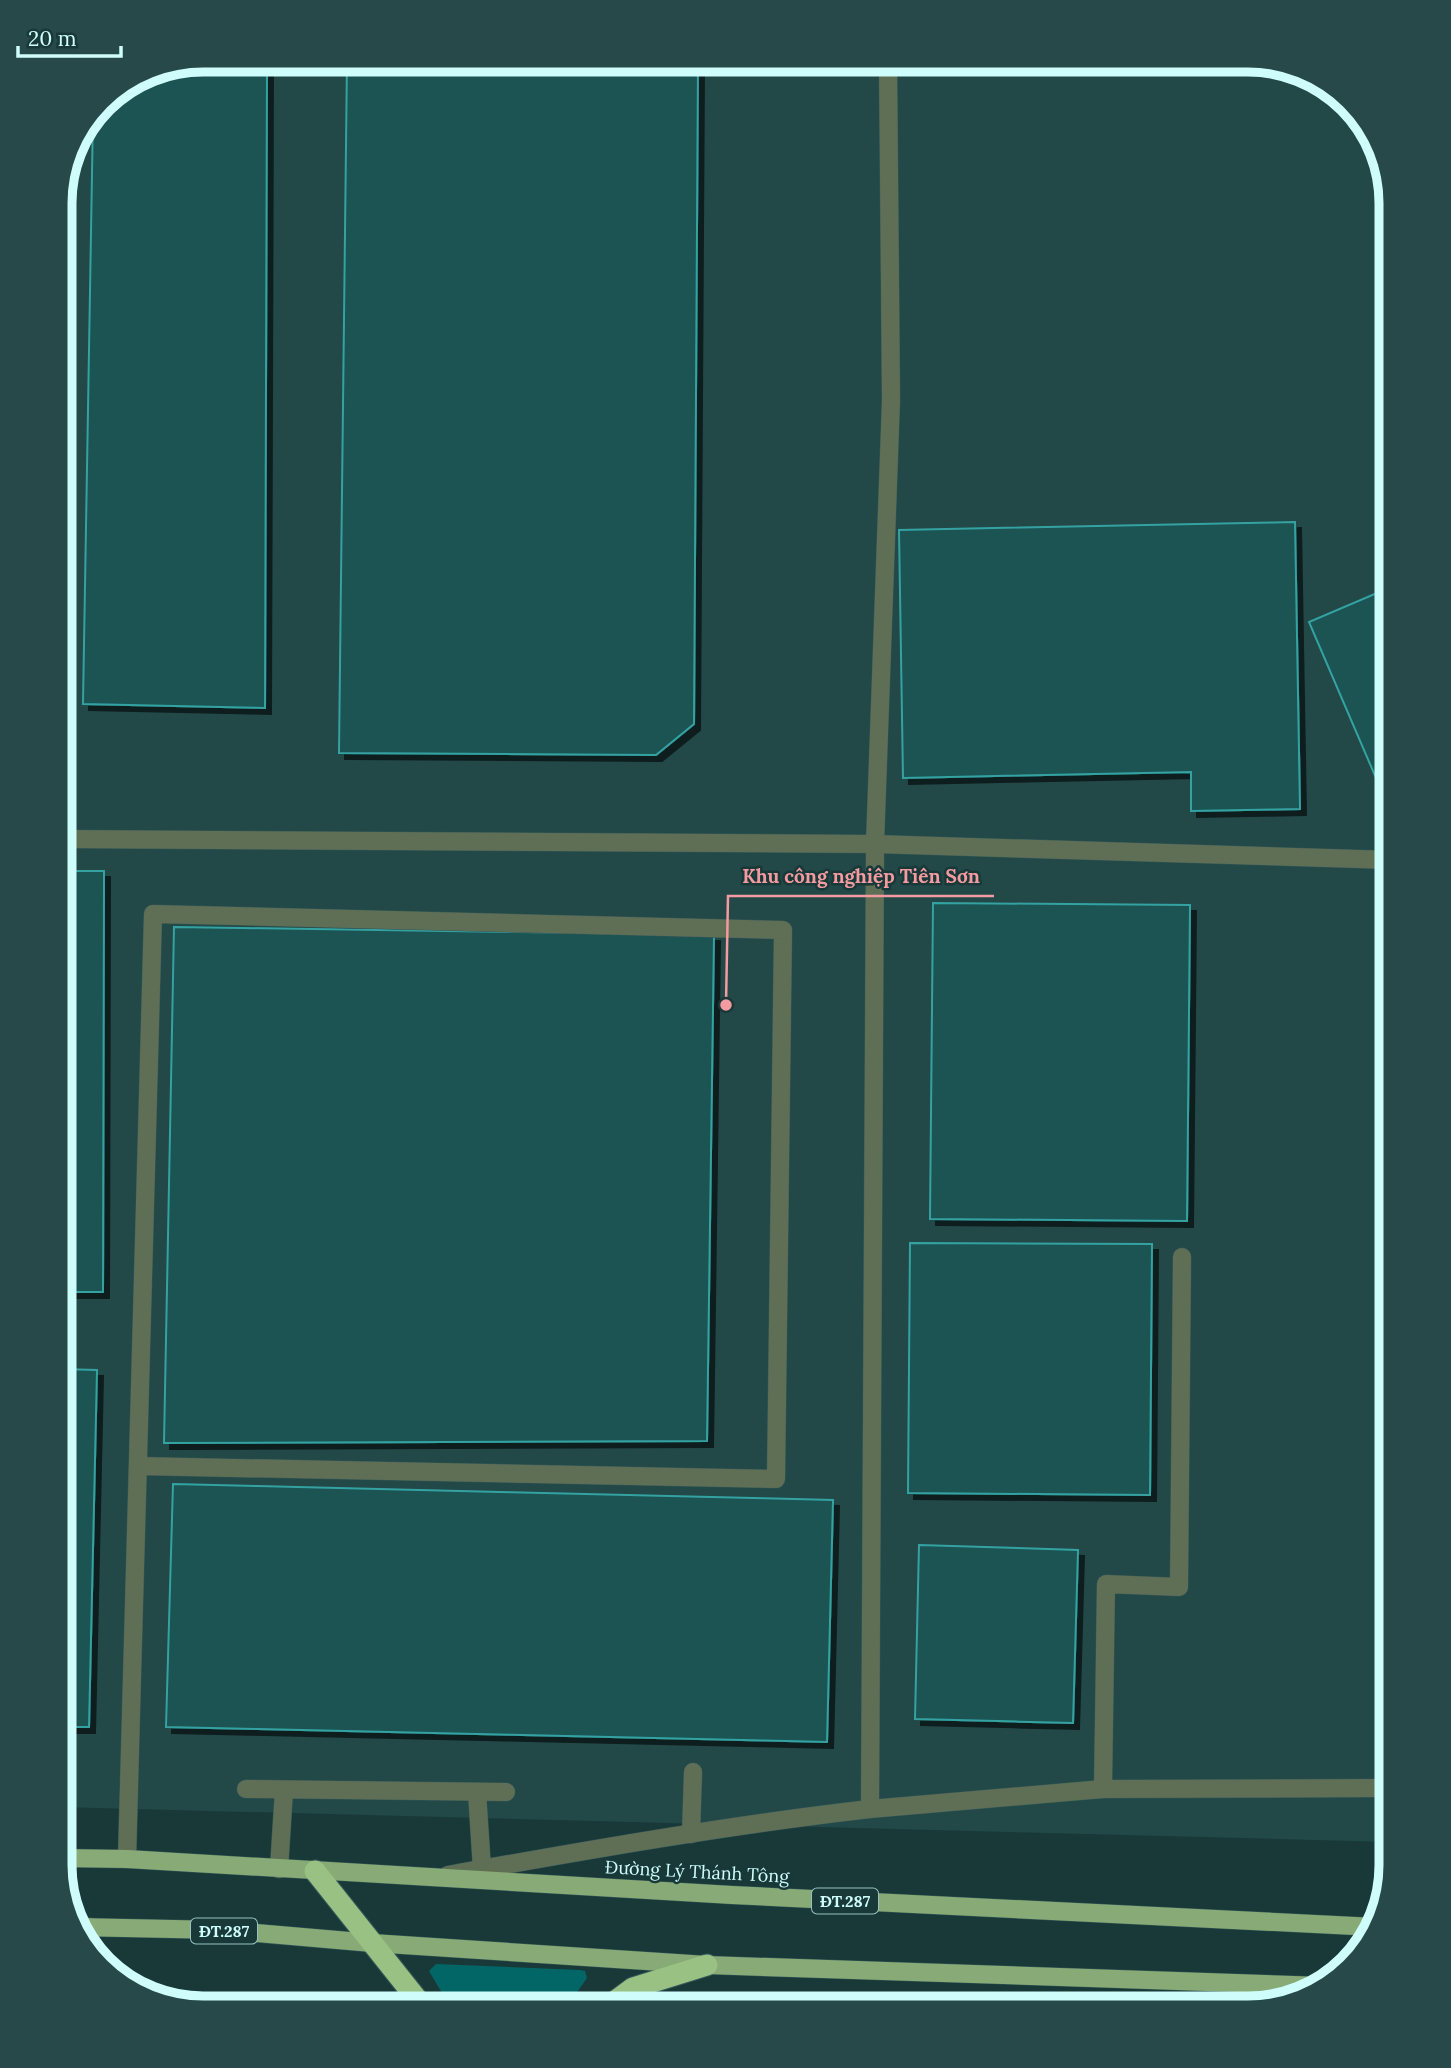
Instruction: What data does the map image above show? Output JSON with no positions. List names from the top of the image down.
{
  "streets": {
    "main road": ["Đường Lý Thánh Tông", "ĐT.287"]
  },
  "places": ["Khu công nghiệp Tiên Sơn"],
  "scale_bar": "20 m"
}
